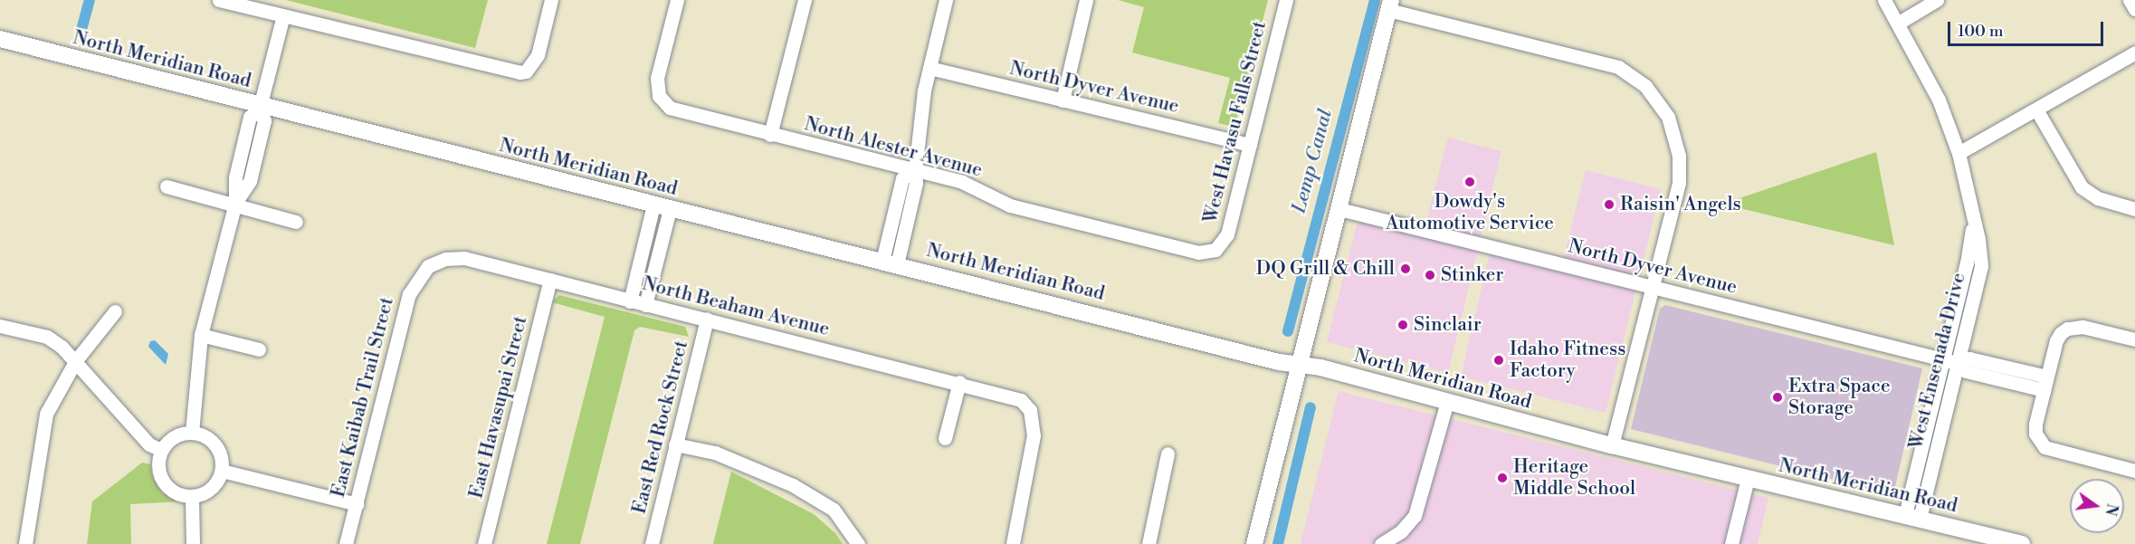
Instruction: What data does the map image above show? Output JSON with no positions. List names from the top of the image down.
{
  "streets": {
    "main road": ["North Meridian Road"],
    "street": [
      "North Dyver Avenue",
      "West Havasu Falls Street",
      "North Alester Avenue",
      "North Beaham Avenue",
      "West Ensenada Drive",
      "East Kaibab Trail Street",
      "East Havasupai Street",
      "East Red Rock Street"
    ]
  },
  "crossings": [
    ["North Meridian Road", "West Ensenada Drive"],
    ["North Dyver Avenue", "West Havasu Falls Street"],
    ["North Dyver Avenue", "West Ensenada Drive"],
    ["West Havasu Falls Street", "North Alester Avenue"],
    ["North Beaham Avenue", "East Kaibab Trail Street"],
    ["North Beaham Avenue", "East Havasupai Street"],
    ["North Beaham Avenue", "East Red Rock Street"]
  ],
  "water": ["Lemp Canal"],
  "places": [
    "Dowdy's Automotive Service",
    "Raisin' Angels",
    "DQ Grill & Chill",
    "Stinker",
    "Sinclair",
    "Idaho Fitness Factory",
    "Extra Space Storage",
    "Heritage Middle School"
  ],
  "scale_bar": "100 m",
  "north": "right"
}
